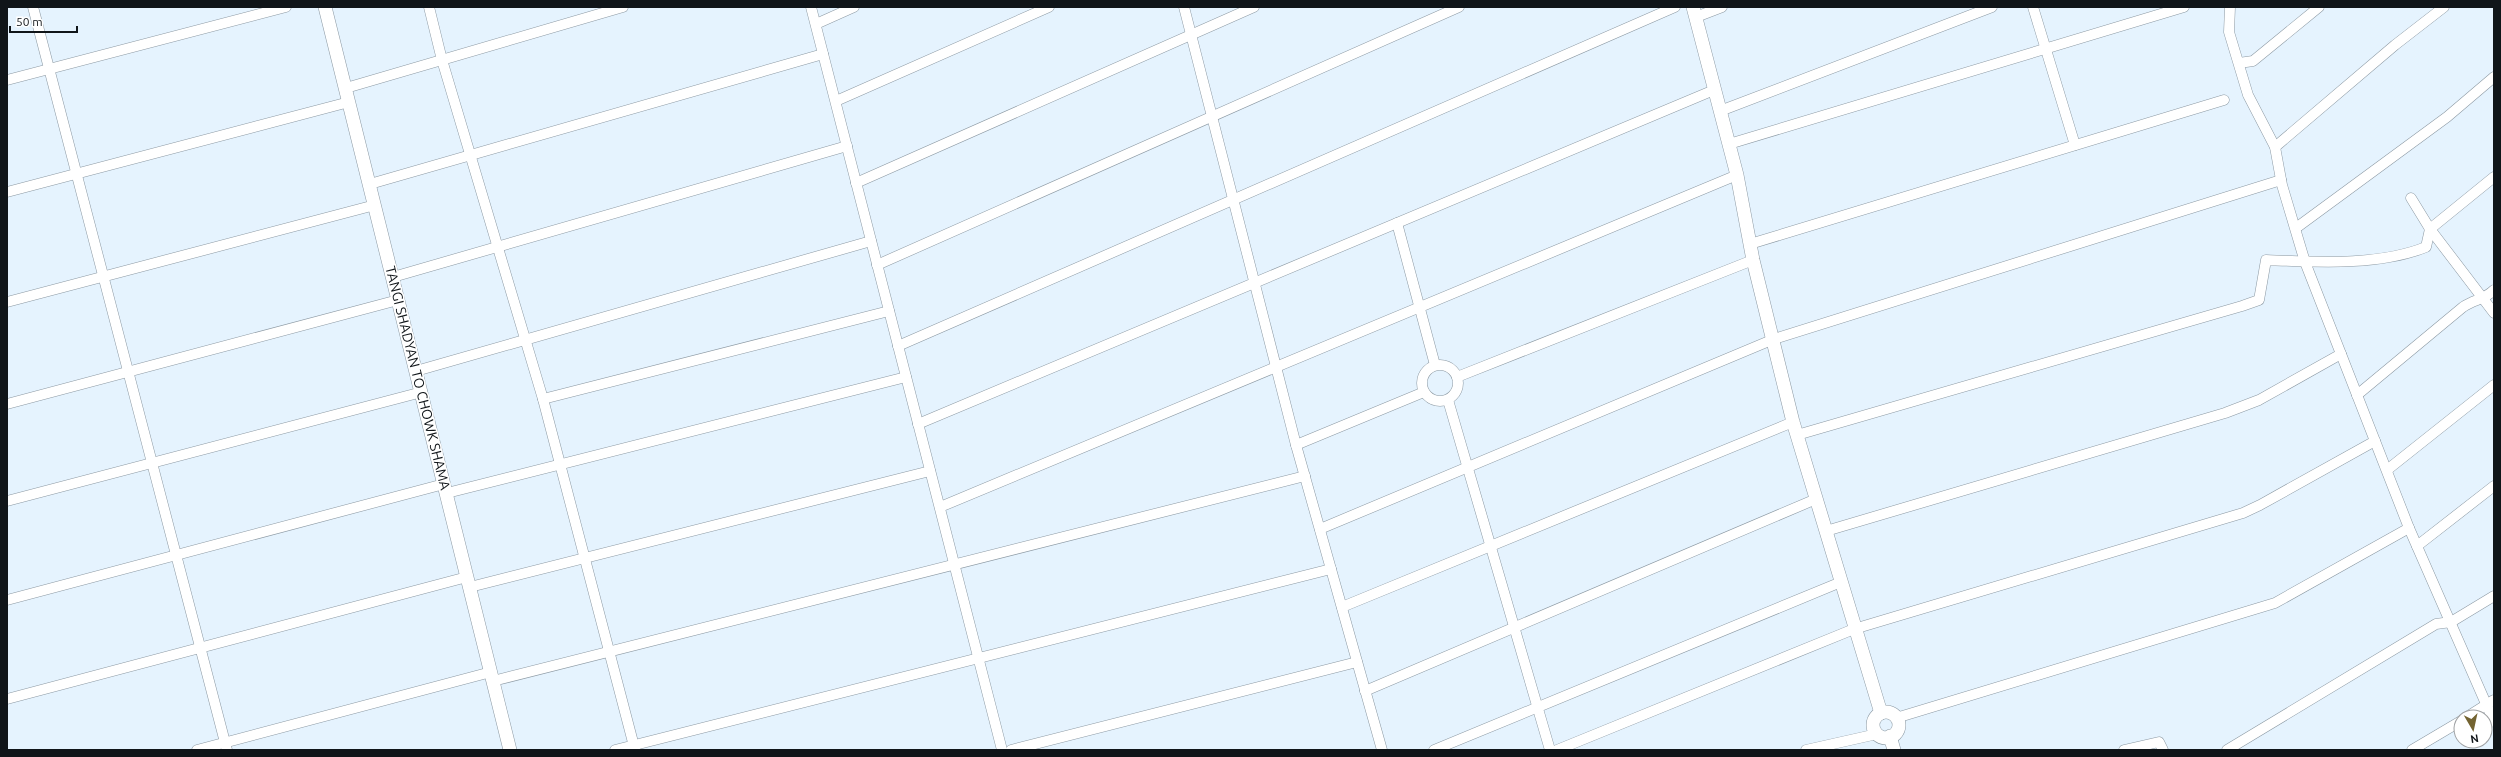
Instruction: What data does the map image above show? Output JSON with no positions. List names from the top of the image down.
{
  "streets": {
    "main road": ["TANGI SHADYAN TO CHOWK SHAMA"]
  },
  "scale_bar": "50 m",
  "north": "bottom"
}
